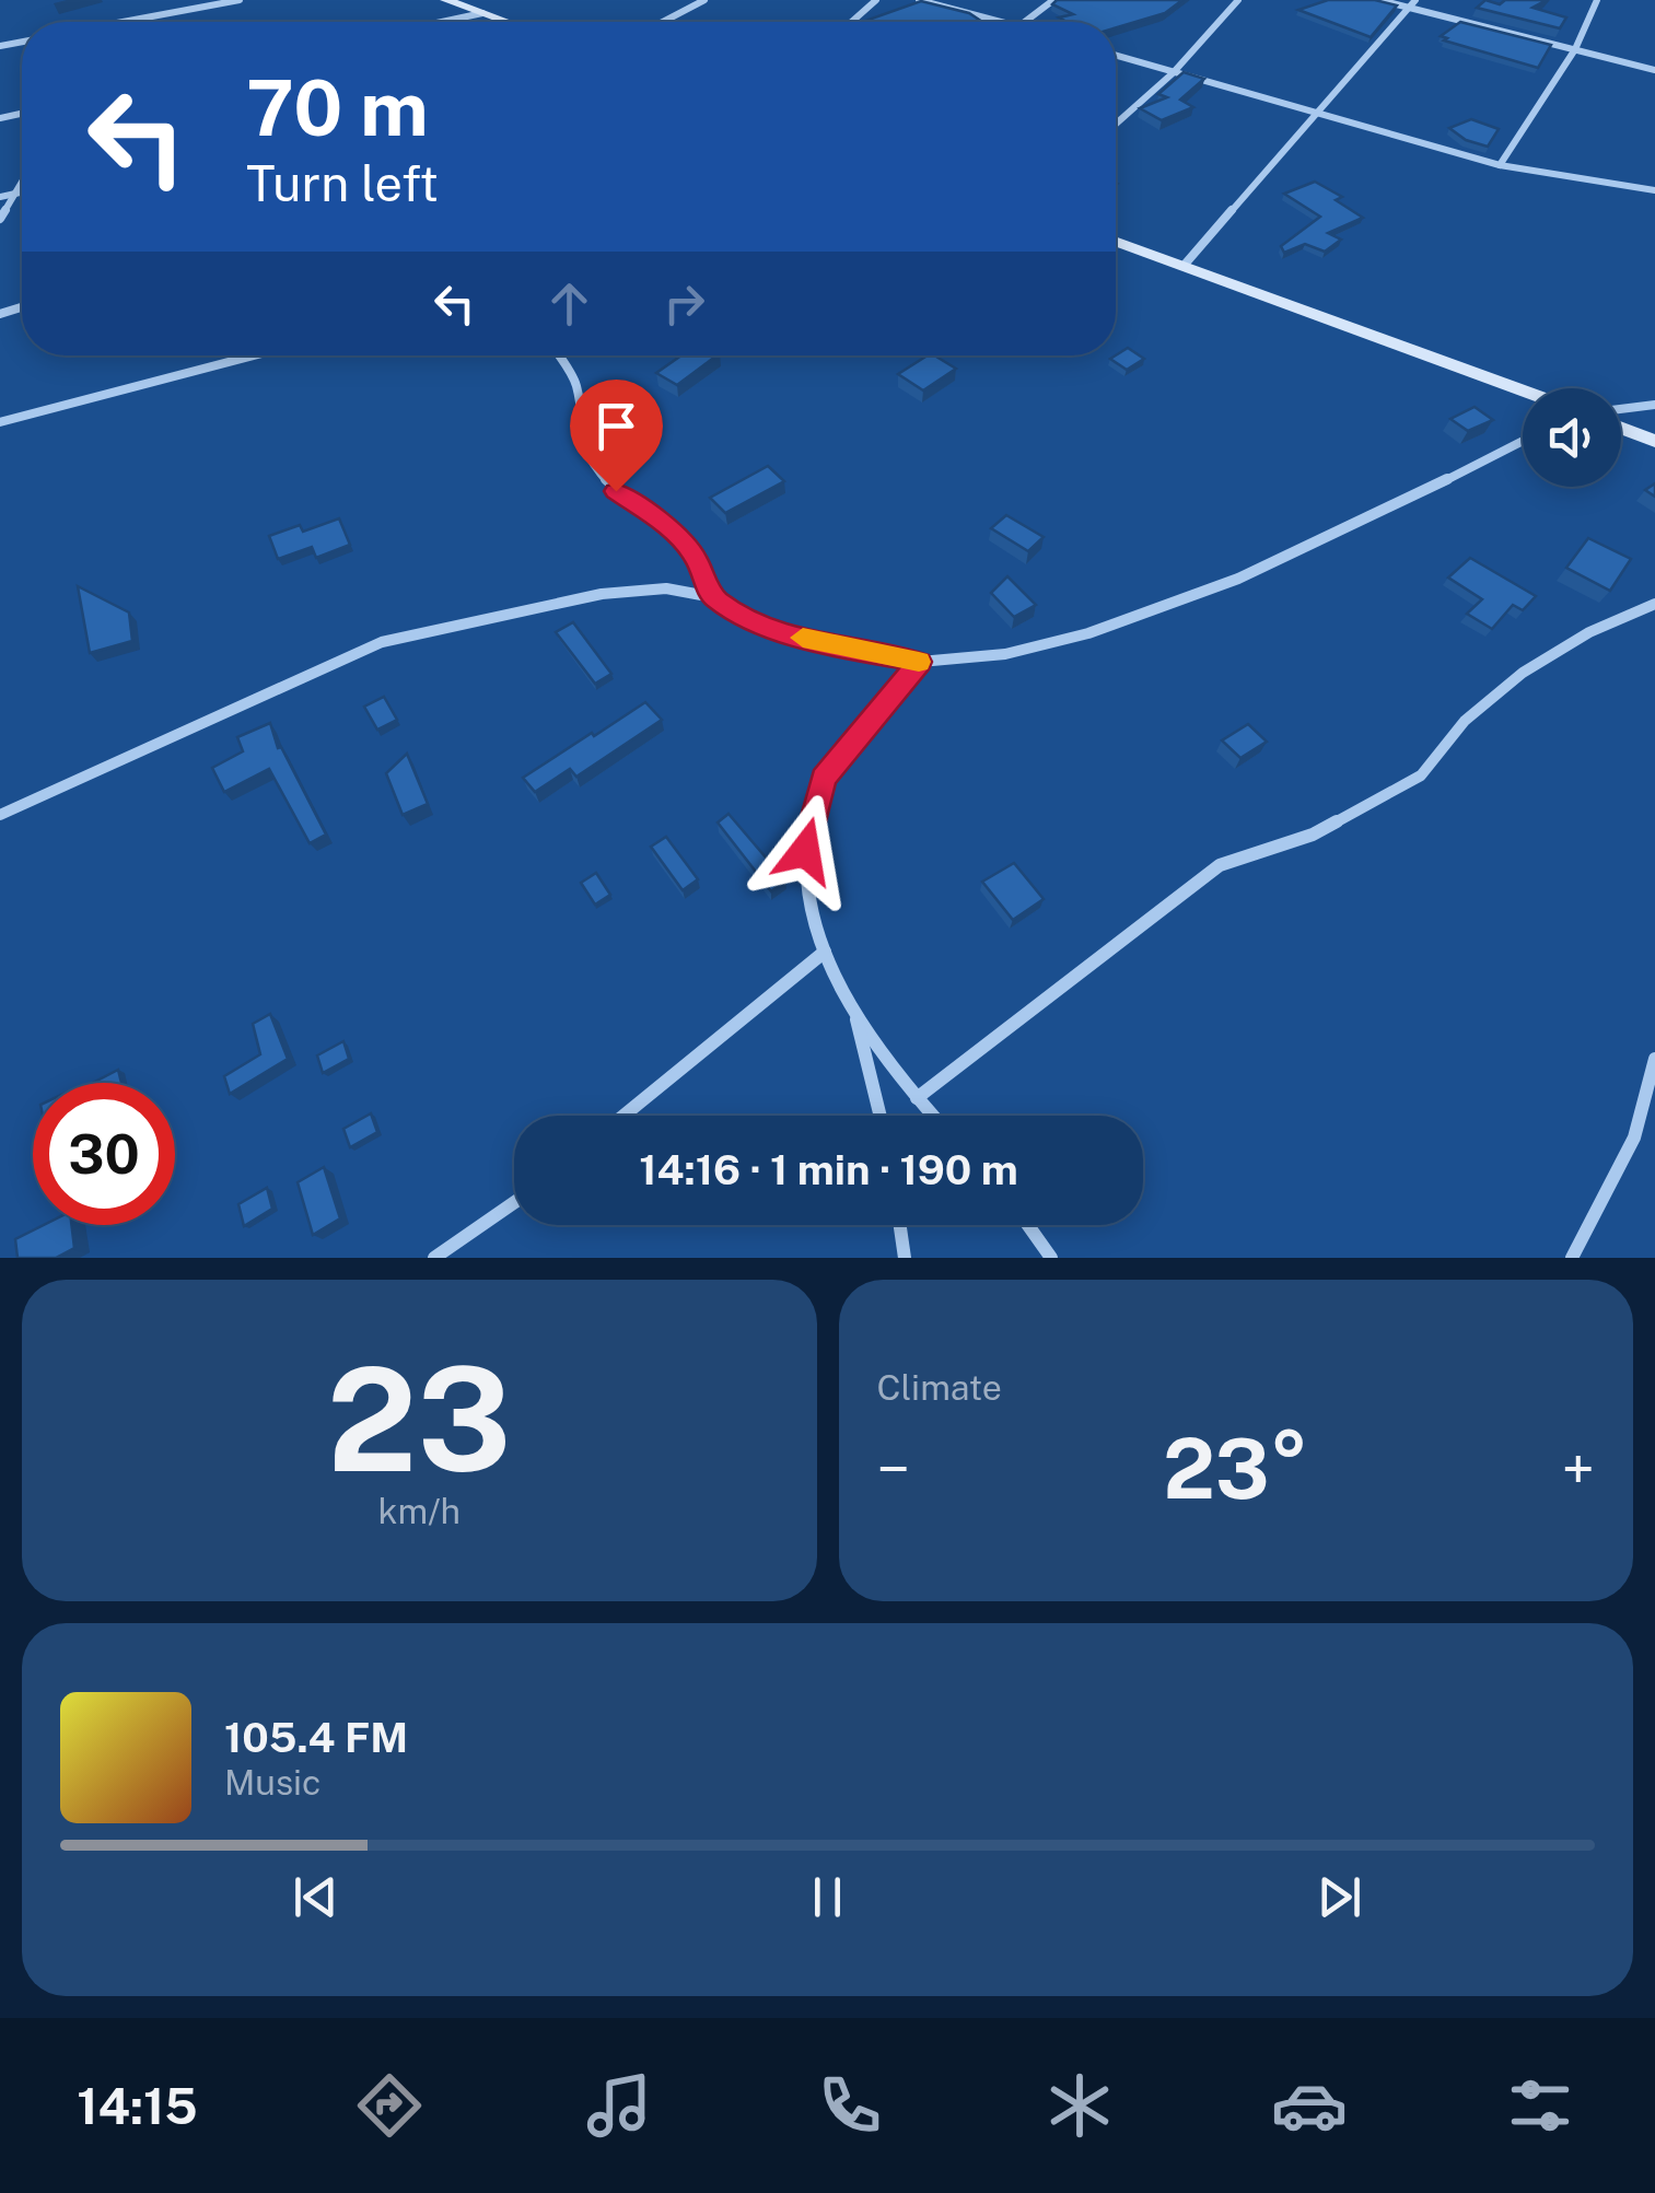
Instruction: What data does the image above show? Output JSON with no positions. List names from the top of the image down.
{
  "page": {
    "turn": ["70 m", "Turn left"],
    "limit": "30",
    "trip": "14:16 · 1 min · 190 m",
    "tile": [
      ["23", "km/h"],
      "Climate"
    ],
    "heat": ["−", "23°", "+"],
    "song": ["105.4 FM", "Music"],
    "tabs": "14:15"
  }
}
